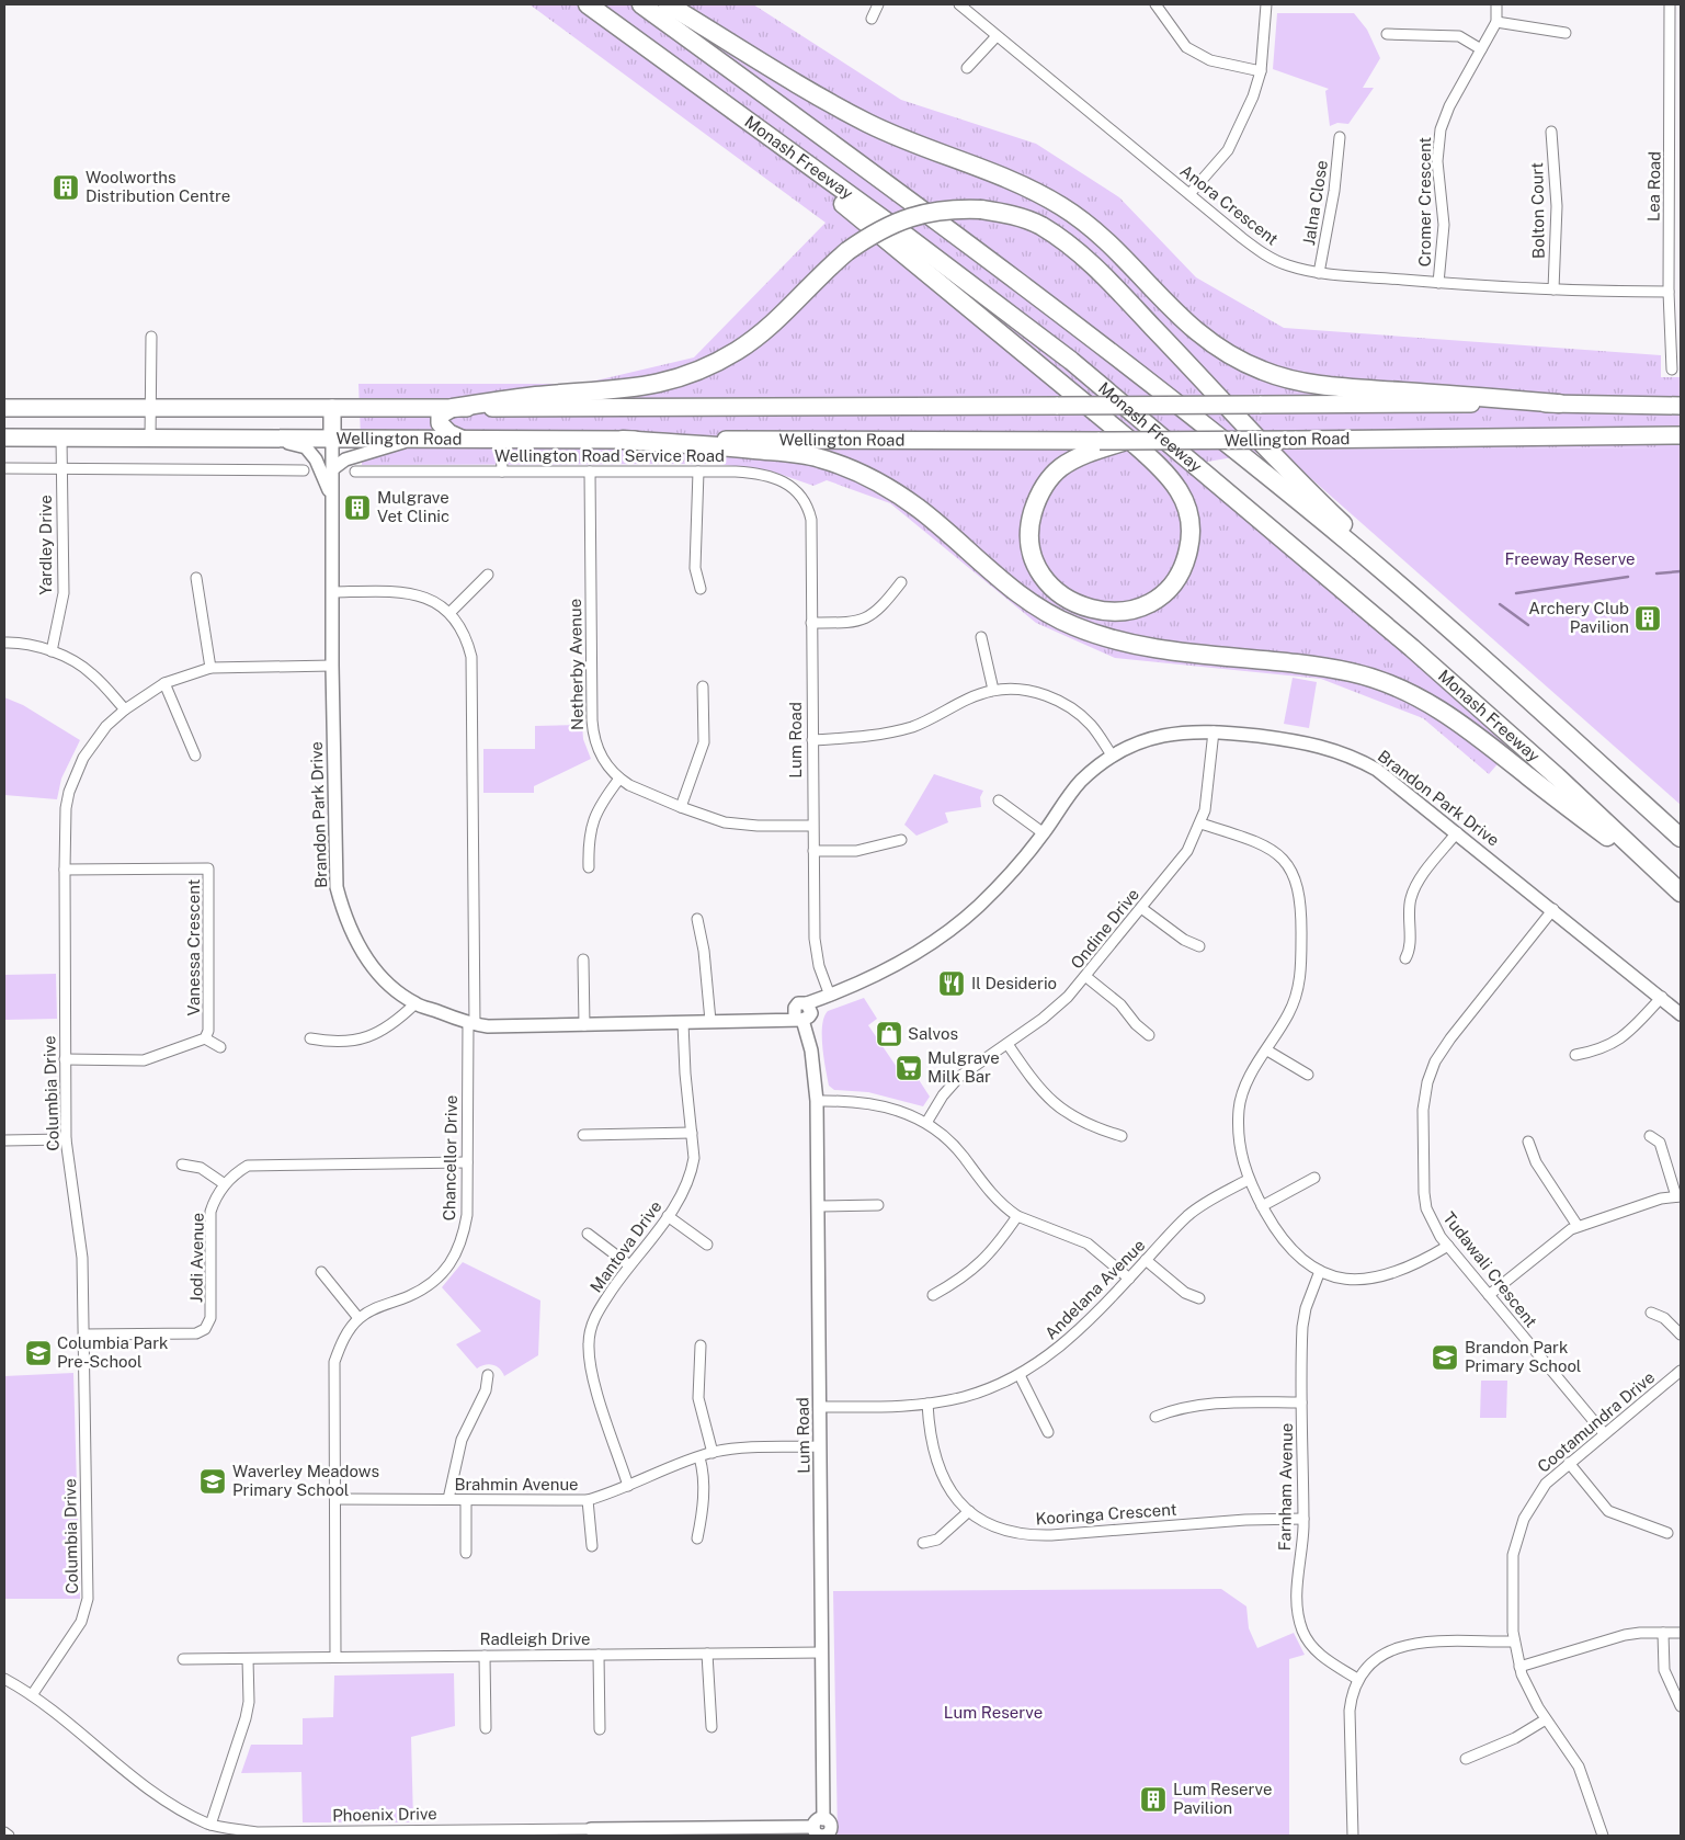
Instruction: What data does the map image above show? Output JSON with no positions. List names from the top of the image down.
{
  "streets": {
    "highway": ["Monash Freeway", "Wellington Road"],
    "street": [
      "Lea Road",
      "Cromer Crescent",
      "Jalna Close",
      "Anora Crescent",
      "Bolton Court",
      "Wellington Road Service Road",
      "Yardley Drive",
      "Netherby Avenue",
      "Lum Road",
      "Brandon Park Drive",
      "Ondine Drive",
      "Vanessa Crescent",
      "Columbia Drive",
      "Chancellor Drive",
      "Mantova Drive",
      "Jodi Avenue",
      "Tudawali Crescent",
      "Andelana Avenue",
      "Cootamundra Drive",
      "Brahmin Avenue",
      "Farnham Avenue",
      "Kooringa Crescent",
      "Radleigh Drive",
      "Phoenix Drive"
    ]
  },
  "crossings": [
    ["Lea Road", "Anora Crescent"],
    ["Cromer Crescent", "Anora Crescent"],
    ["Jalna Close", "Anora Crescent"],
    ["Anora Crescent", "Bolton Court"],
    ["Wellington Road", "Yardley Drive"],
    ["Wellington Road", "Brandon Park Drive"],
    ["Wellington Road Service Road", "Netherby Avenue"],
    ["Wellington Road Service Road", "Lum Road"],
    ["Netherby Avenue", "Lum Road"],
    ["Lum Road", "Brandon Park Drive"],
    ["Lum Road", "Andelana Avenue"],
    ["Lum Road", "Brahmin Avenue"],
    ["Lum Road", "Radleigh Drive"],
    ["Lum Road", "Phoenix Drive"],
    ["Brandon Park Drive", "Ondine Drive"],
    ["Brandon Park Drive", "Columbia Drive"],
    ["Brandon Park Drive", "Chancellor Drive"],
    ["Brandon Park Drive", "Mantova Drive"],
    ["Brandon Park Drive", "Tudawali Crescent"],
    ["Vanessa Crescent", "Columbia Drive"],
    ["Columbia Drive", "Jodi Avenue"],
    ["Columbia Drive", "Phoenix Drive"],
    ["Chancellor Drive", "Jodi Avenue"],
    ["Chancellor Drive", "Brahmin Avenue"],
    ["Chancellor Drive", "Radleigh Drive"],
    ["Mantova Drive", "Brahmin Avenue"],
    ["Tudawali Crescent", "Cootamundra Drive"],
    ["Andelana Avenue", "Kooringa Crescent"],
    ["Farnham Avenue", "Kooringa Crescent"]
  ],
  "parks": ["Freeway Reserve", "Lum Reserve"],
  "places": {
    "building": [
      "Woolworths Distribution Centre",
      "Mulgrave Vet Clinic",
      "Archery Club Pavilion",
      "Lum Reserve Pavilion"
    ],
    "restaurant": ["Il Desiderio"],
    "shop": ["Salvos"],
    "supermarket": ["Mulgrave Milk Bar"],
    "school or university": ["Columbia Park Pre-School", "Brandon Park Primary School", "Waverley Meadows Primary School"]
  }
}
